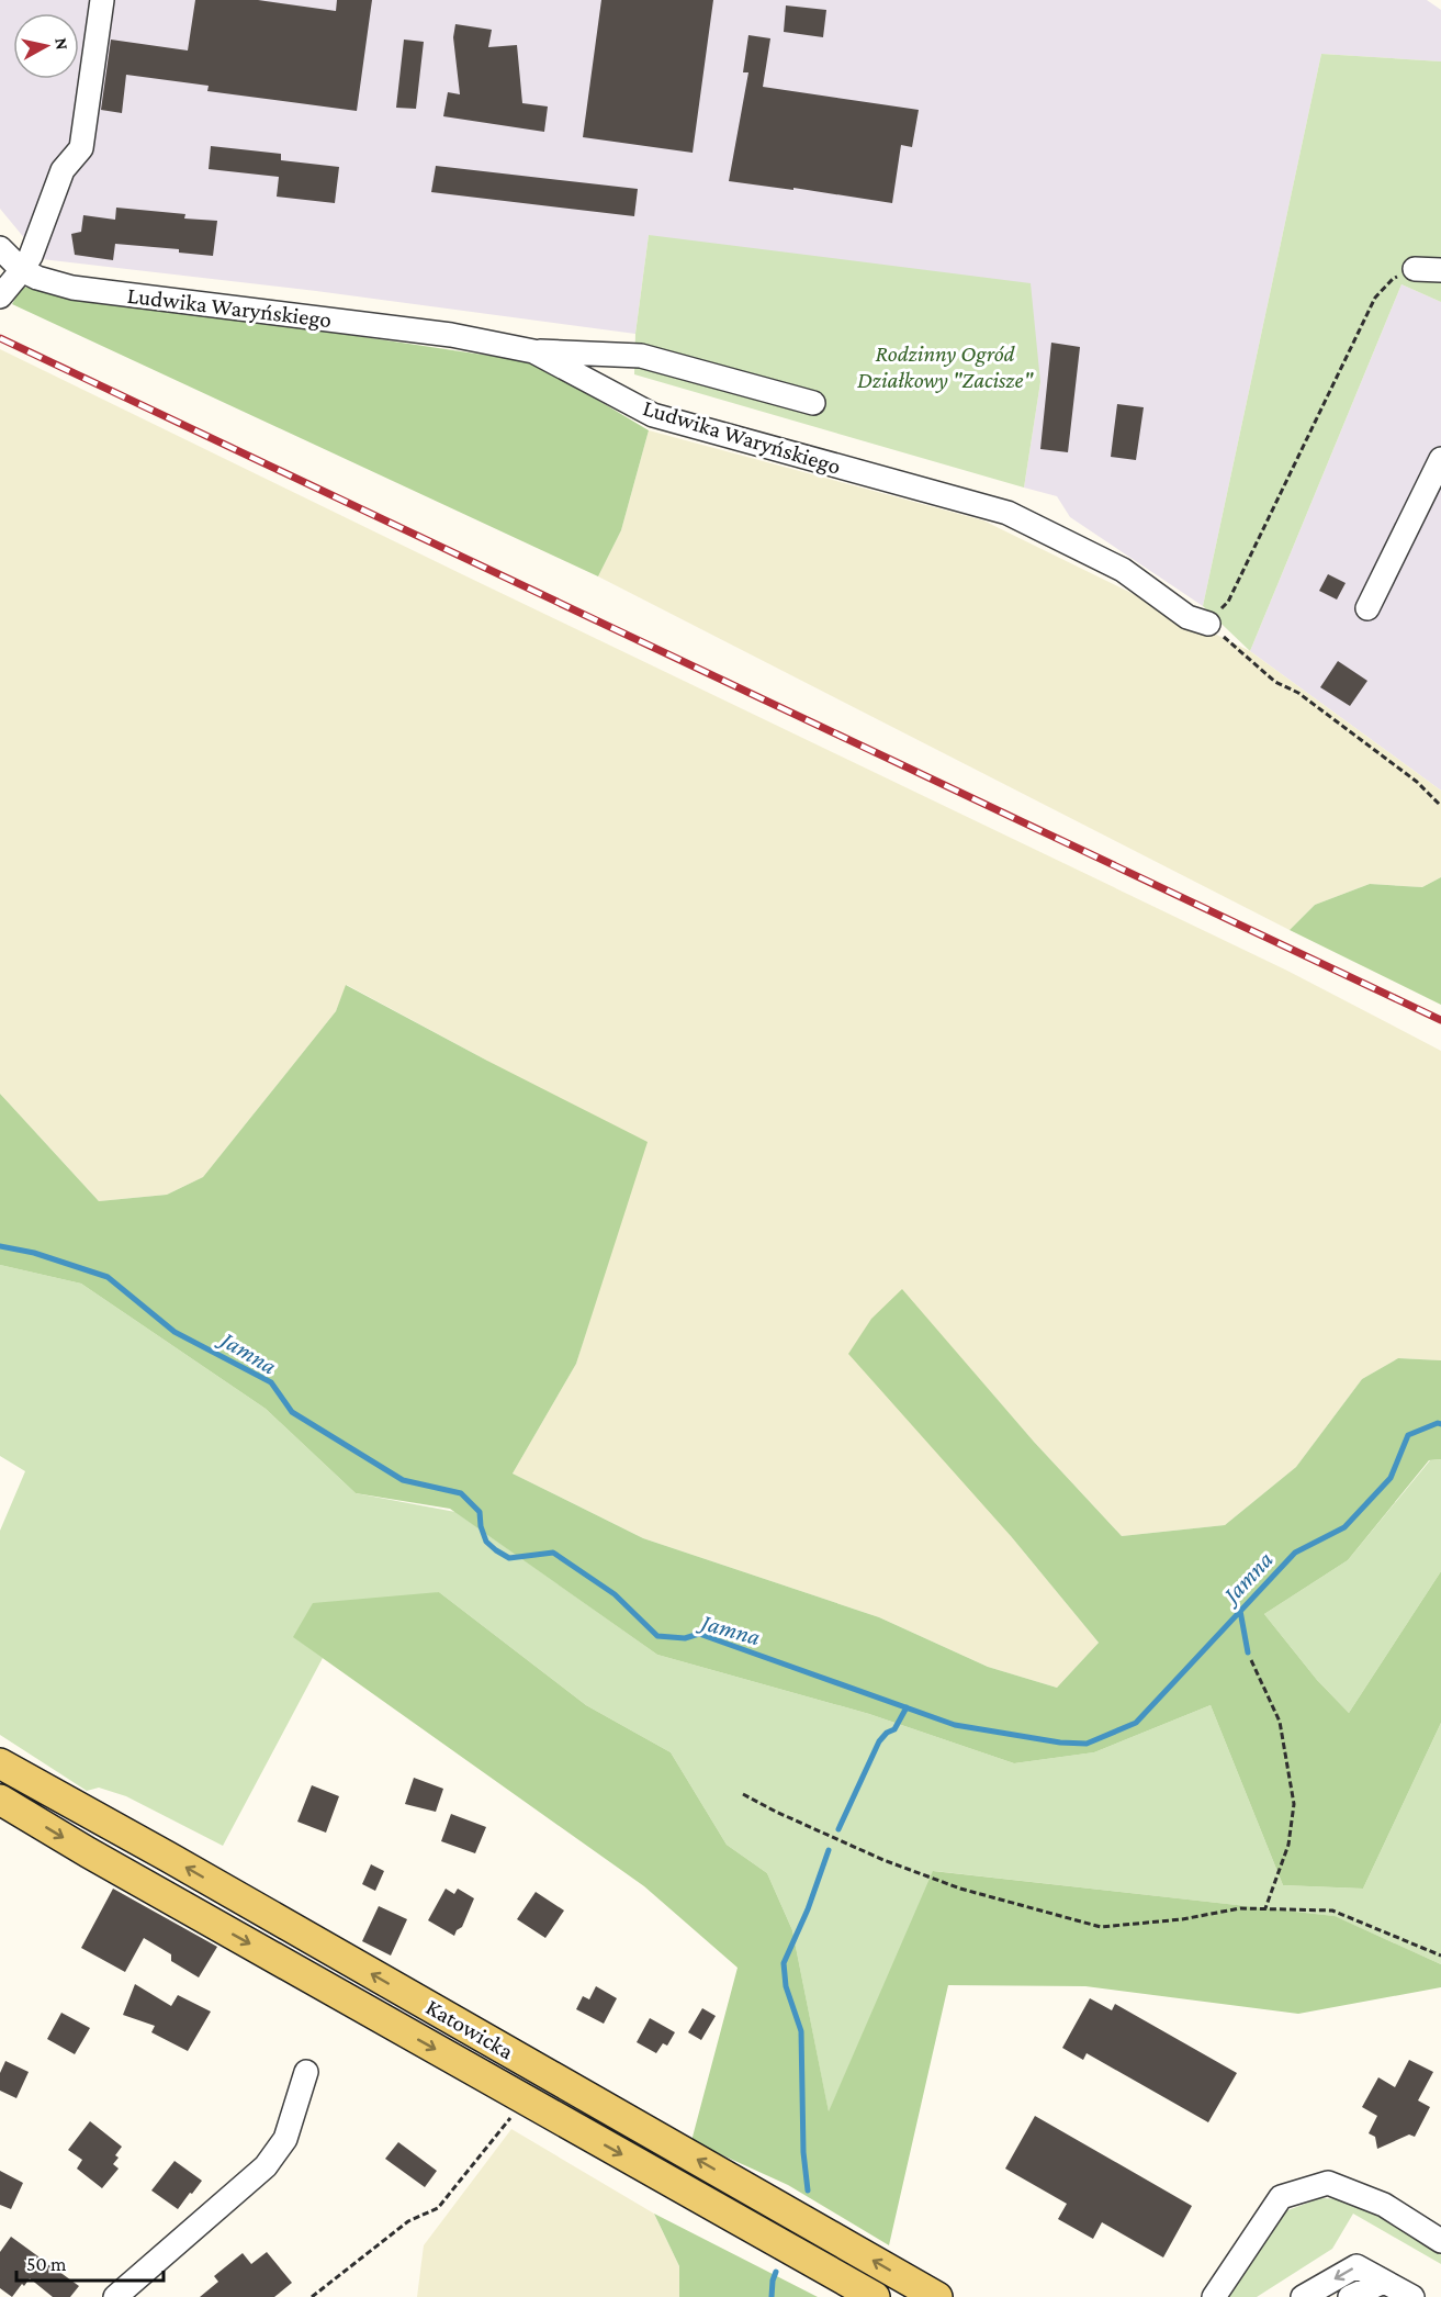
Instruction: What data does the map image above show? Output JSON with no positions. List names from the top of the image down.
{
  "streets": {
    "main road": ["Katowicka"],
    "street": ["Ludwika Waryńskiego"]
  },
  "water": ["Jamna"],
  "parks": ["Rodzinny Ogród Działkowy \"Zacisze\""],
  "scale_bar": "50 m",
  "north": "right"
}
